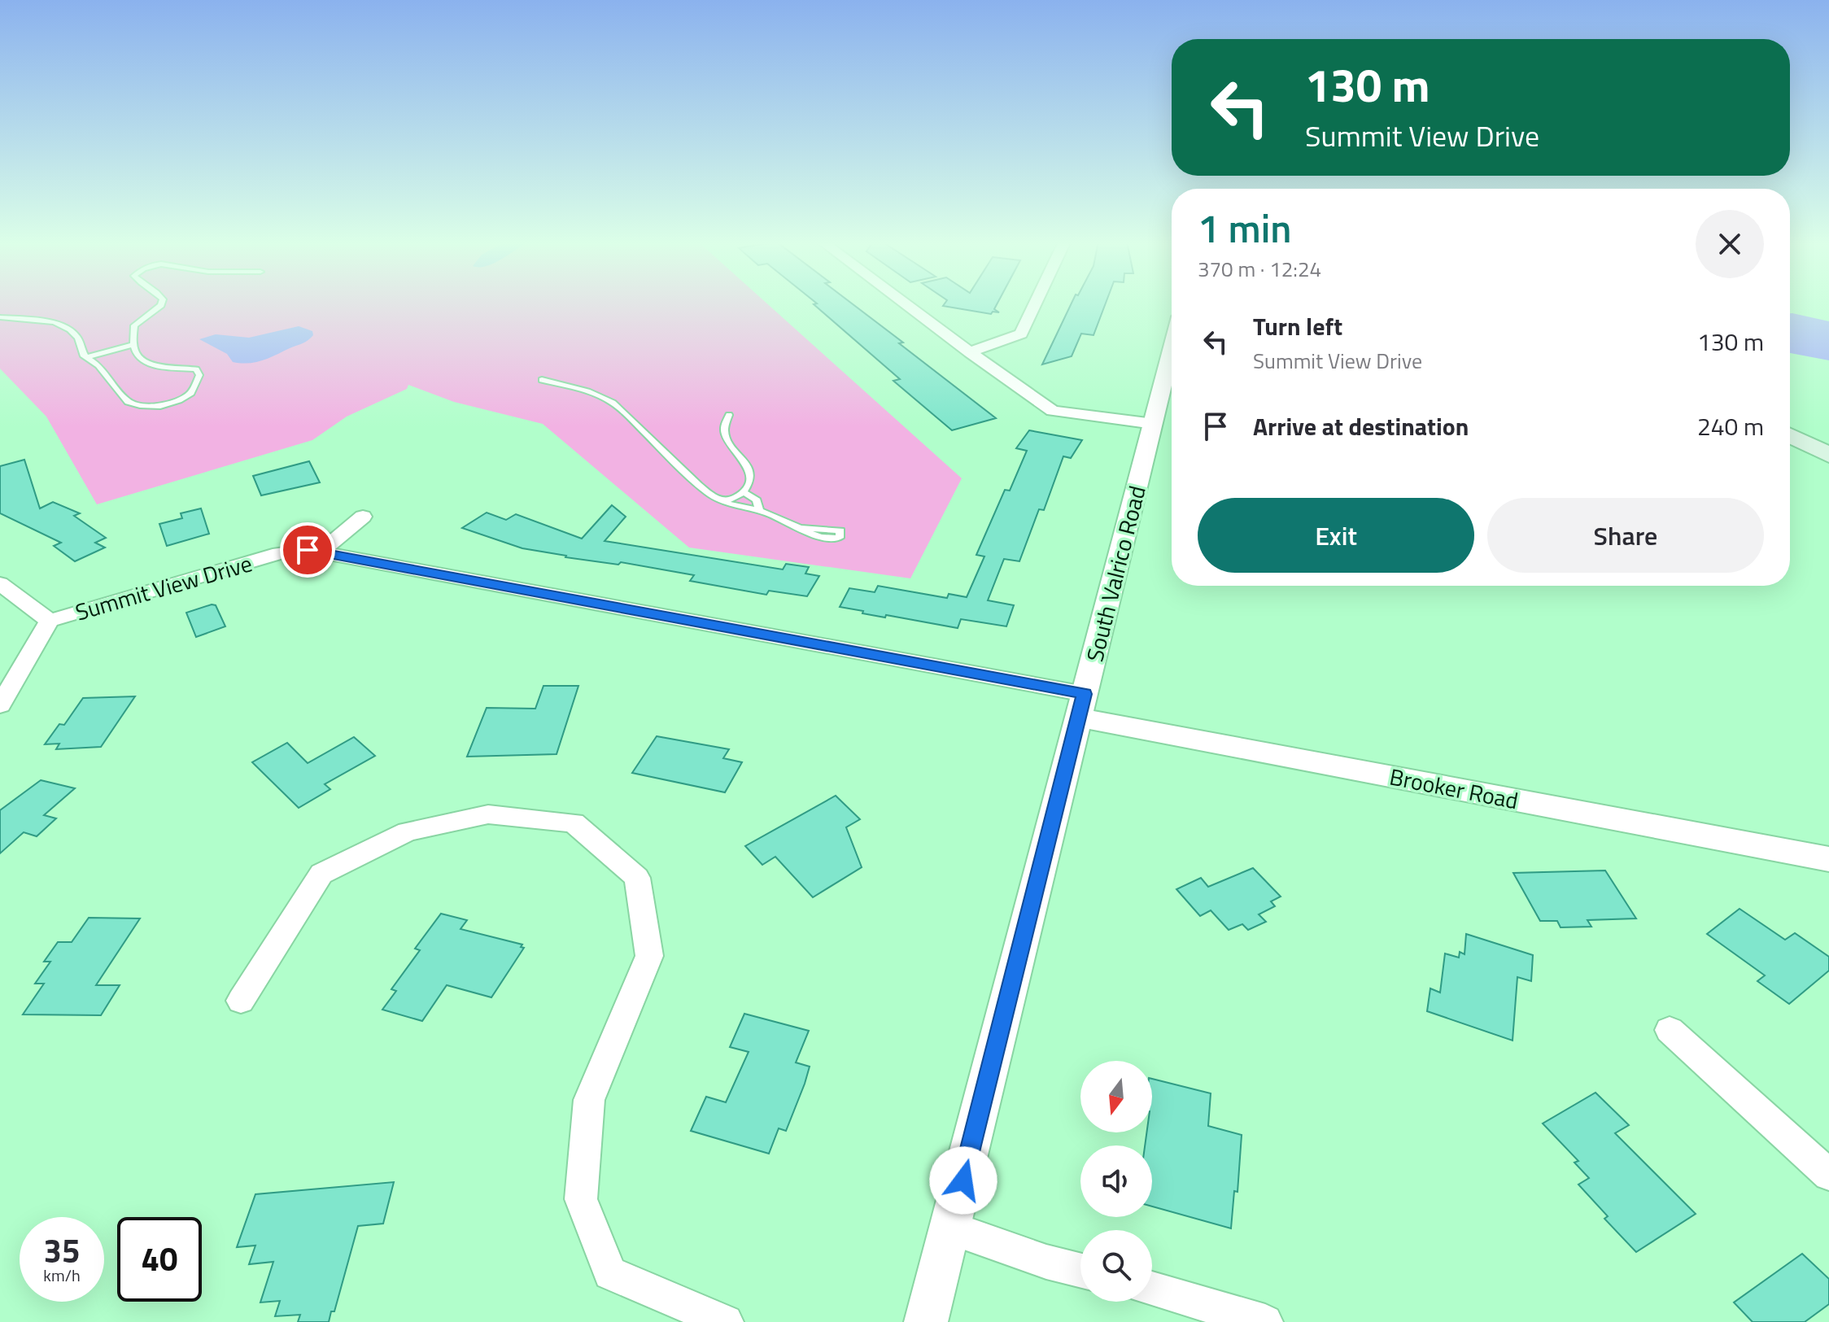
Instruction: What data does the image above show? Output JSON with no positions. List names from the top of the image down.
{
  "streets": {
    "street": ["South Valrico Road", "Summit View Drive", "Brooker Road"]
  },
  "crossings": [
    ["South Valrico Road", "Summit View Drive"],
    ["South Valrico Road", "Brooker Road"],
    ["Summit View Drive", "Brooker Road"]
  ],
  "north": "bottom",
  "page": {
    "turn": ["130 m", "Summit View Drive"],
    "heading": ["1 min", "370 m · 12:24"],
    "list": [
      {
        "name": "Turn left",
        "note": "Summit View Drive",
        "value": "130 m"
      },
      {
        "name": "Arrive at destination",
        "value": "240 m"
      }
    ],
    "buttons": ["Exit", "Share"],
    "speed": "35 km/h",
    "limit": "40"
  }
}
